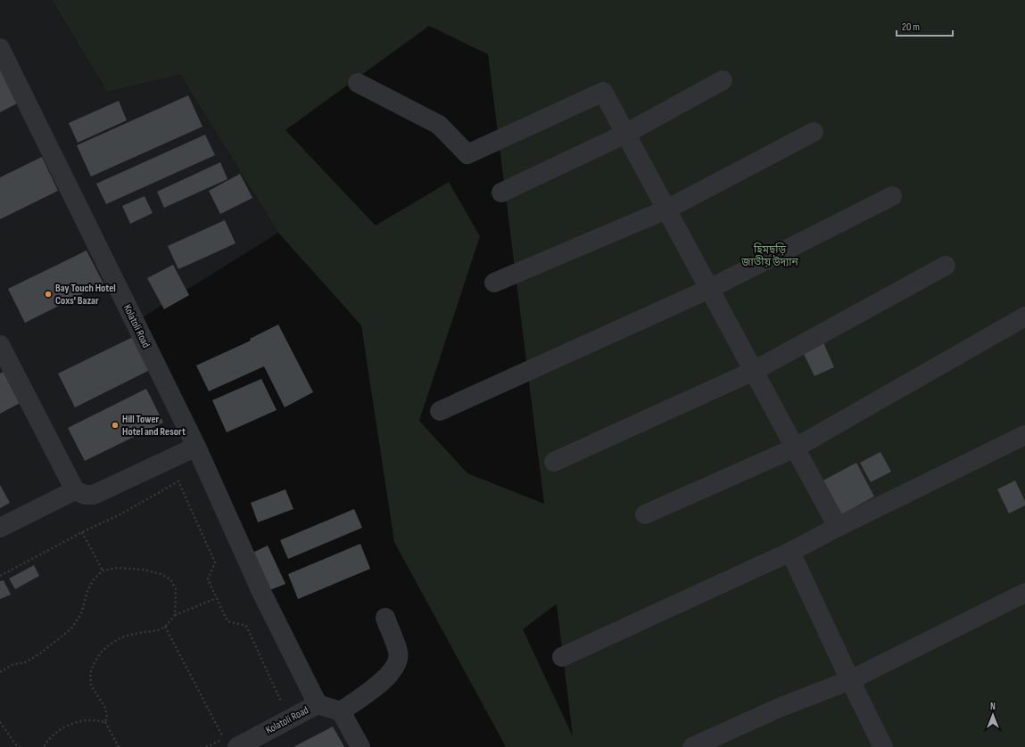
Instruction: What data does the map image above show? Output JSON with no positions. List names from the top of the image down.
{
  "streets": {
    "street": ["Kolatoli Road"]
  },
  "parks": ["হিমছড়ি জাতীয় উদ্যান"],
  "places": ["Bay Touch Hotel Coxs' Bazar", "Hill Tower Hotel and Resort"],
  "scale_bar": "20 m",
  "north": "top"
}
